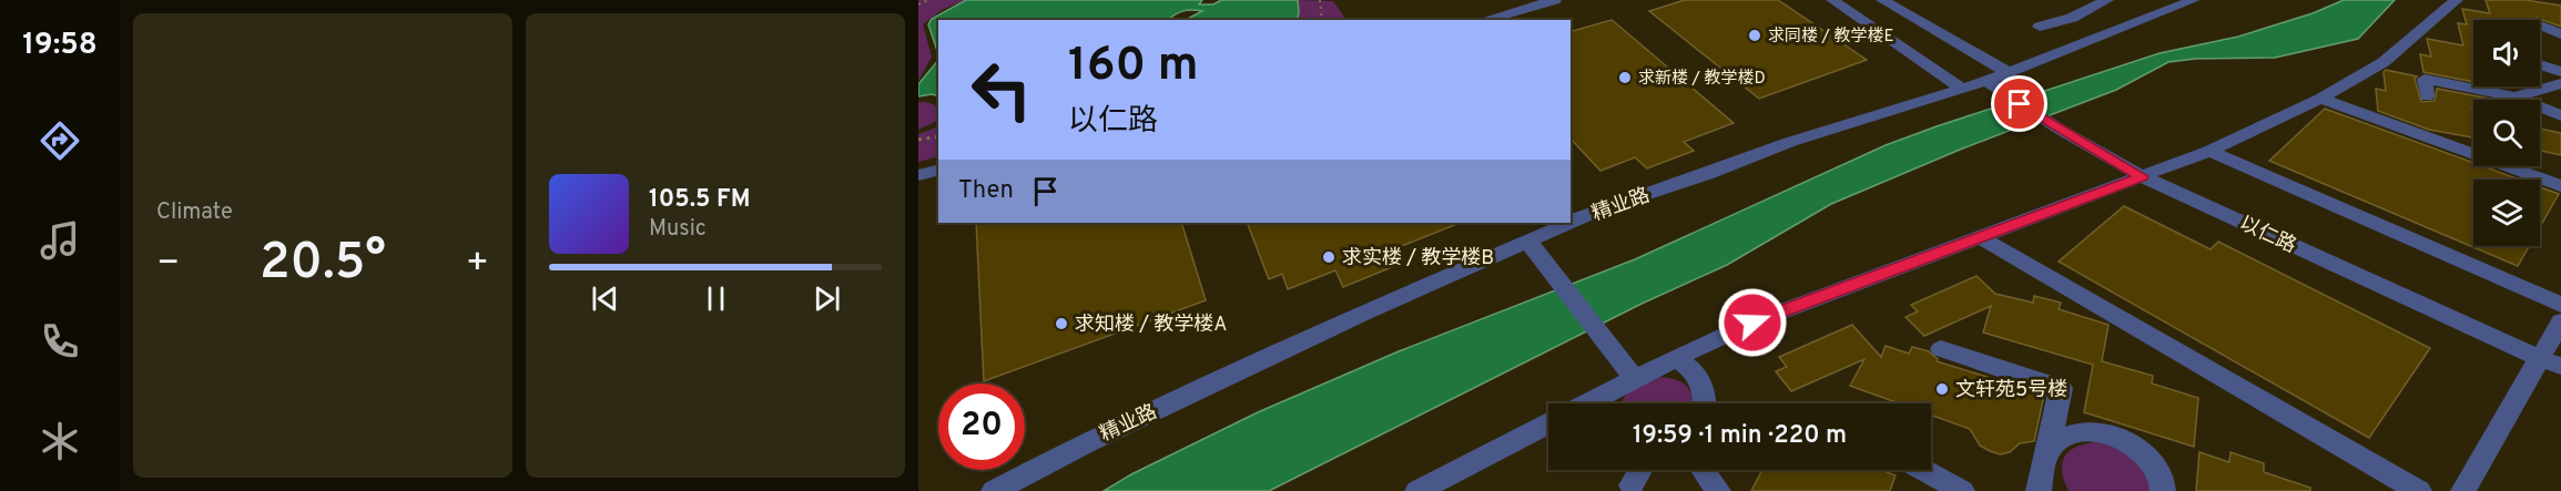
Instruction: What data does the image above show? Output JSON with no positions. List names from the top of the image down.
{
  "streets": {
    "street": ["精业路", "以仁路"]
  },
  "crossings": [
    ["精业路", "以仁路"]
  ],
  "places": [
    "求同楼 / 教学楼E",
    "求新楼 / 教学楼D",
    "求实楼 / 教学楼B",
    "求知楼 / 教学楼A",
    "文轩苑5号楼"
  ],
  "page": {
    "tabs": "19:58",
    "tile": "Climate",
    "turn": ["160 m", "以仁路"],
    "then": "Then",
    "song": ["105.5 FM", "Music"],
    "heat": ["−", "20.5°", "+"],
    "limit": "20",
    "trip": "19:59 · 1 min · 220 m"
  }
}
